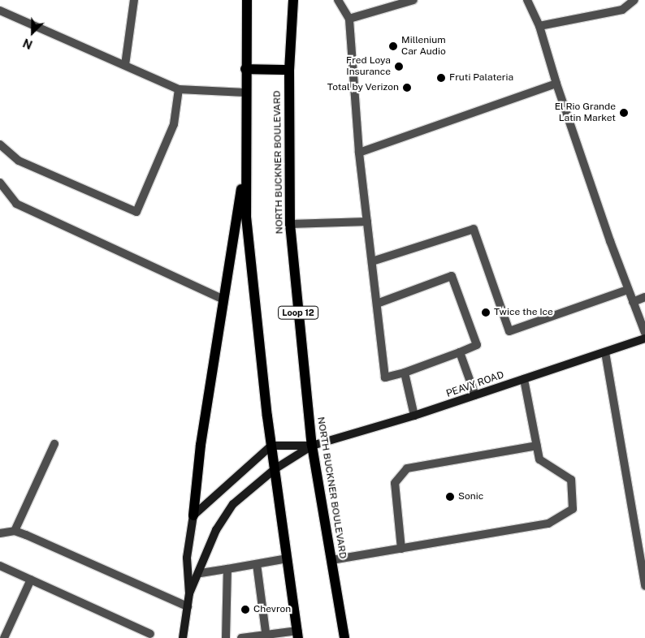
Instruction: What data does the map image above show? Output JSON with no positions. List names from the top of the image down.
{
  "streets": {
    "main road": ["NORTH BUCKNER BOULEVARD", "Loop 12"],
    "street": ["PEAVY ROAD"]
  },
  "crossings": [
    ["NORTH BUCKNER BOULEVARD", "PEAVY ROAD"]
  ],
  "places": [
    "Millenium Car Audio",
    "Fred Loya Insurance",
    "Fruti Palateria",
    "Total by Verizon",
    "El Rio Grande Latin Market",
    "Twice the Ice",
    "Sonic",
    "Chevron"
  ],
  "north": "bottom left"
}
